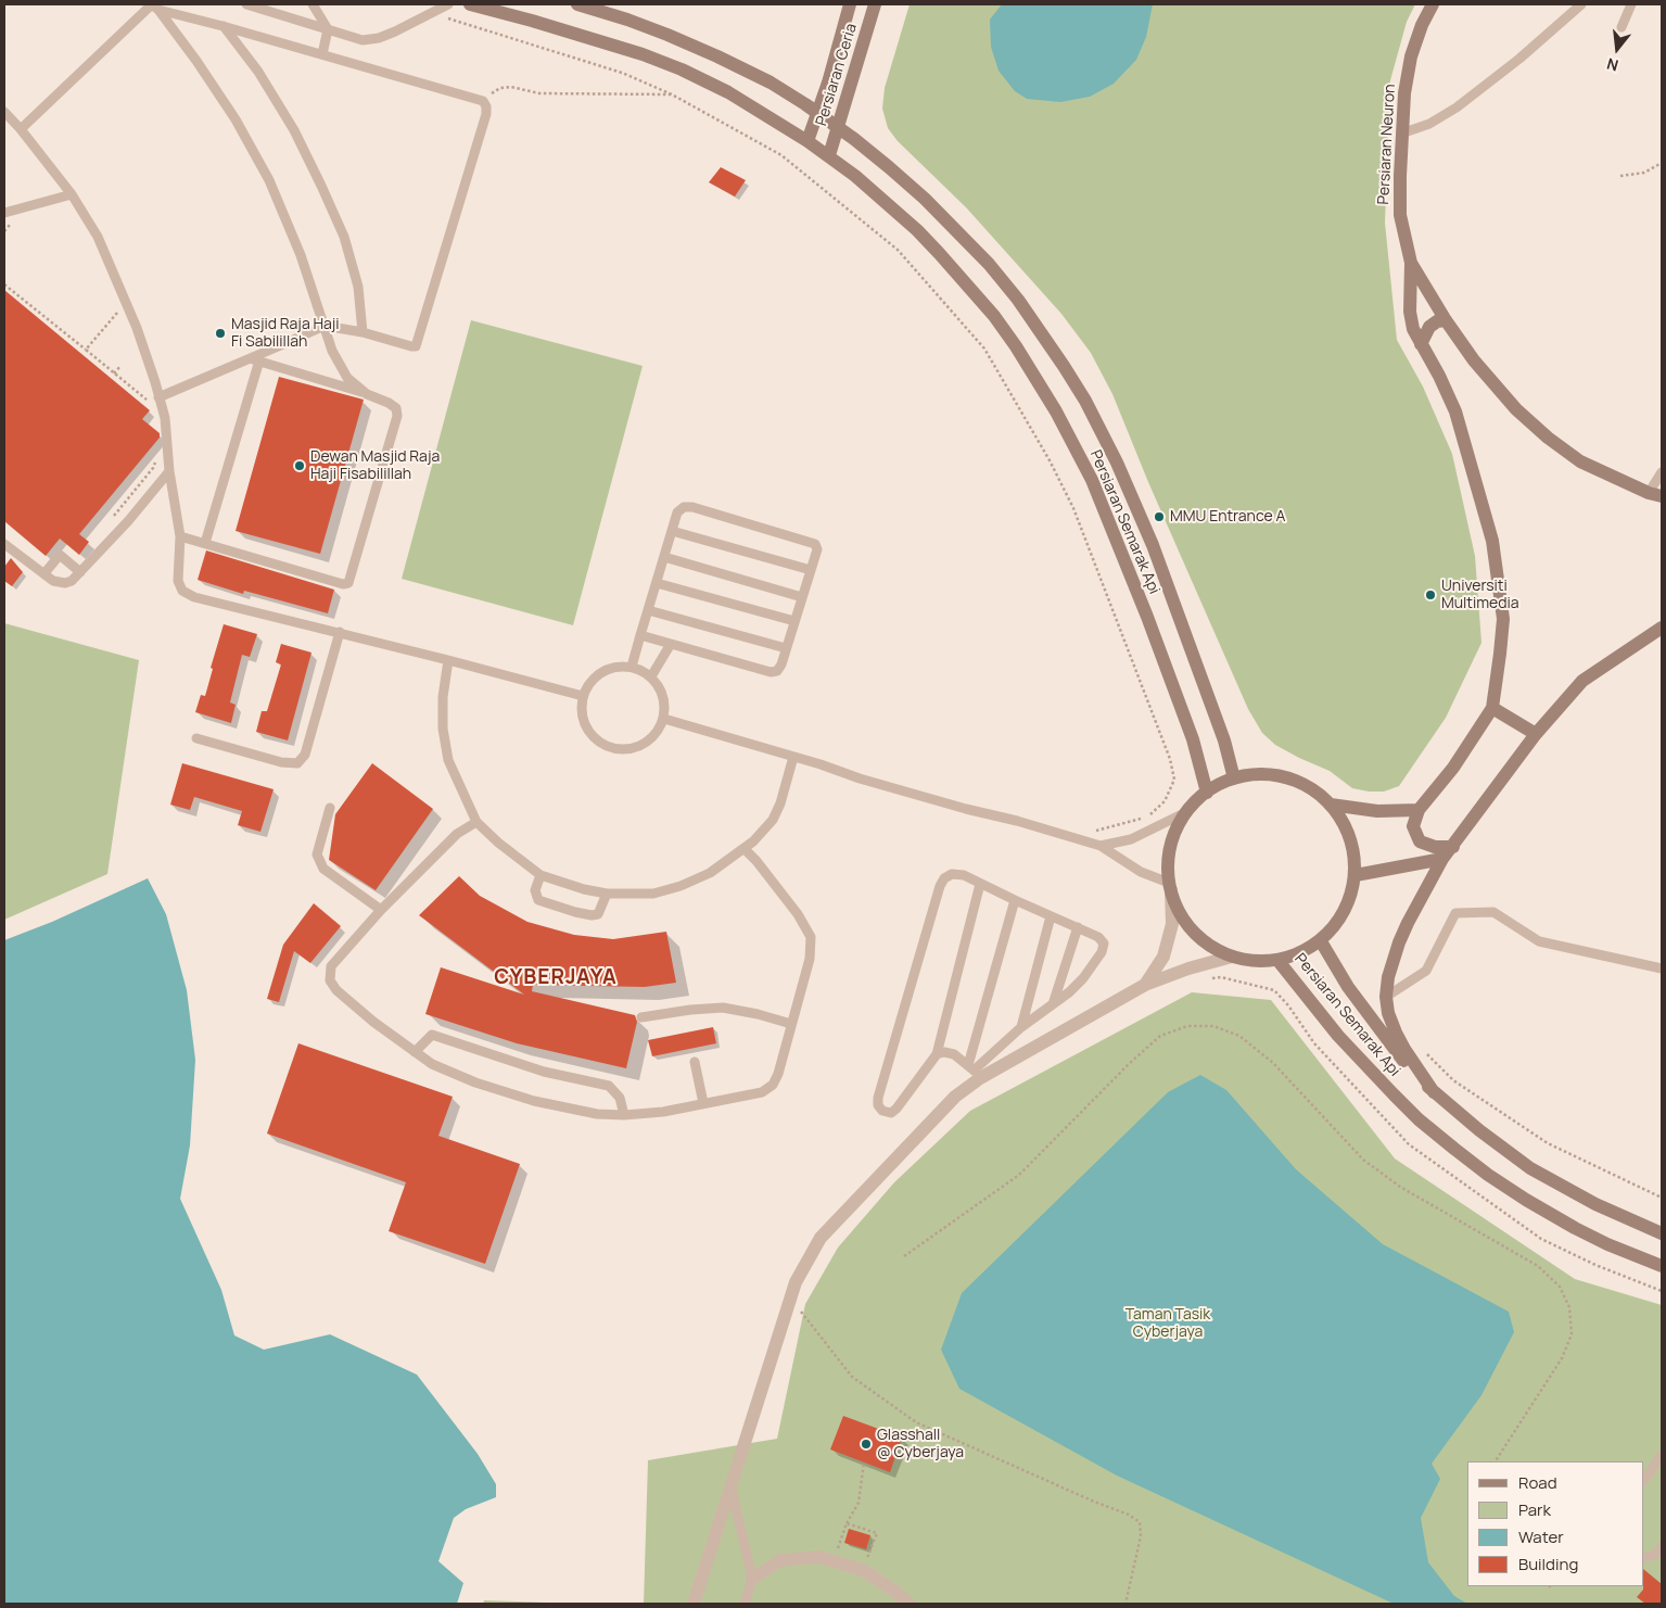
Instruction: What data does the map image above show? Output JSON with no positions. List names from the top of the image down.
{
  "streets": {
    "main road": ["Persiaran Ceria", "Persiaran Neuron", "Persiaran Semarak Api"]
  },
  "crossings": [
    ["Persiaran Ceria", "Persiaran Semarak Api"]
  ],
  "districts": ["CYBERJAYA"],
  "parks": ["Taman Tasik Cyberjaya"],
  "places": [
    "Masjid Raja Haji Fi Sabilillah",
    "Dewan Masjid Raja Haji Fisabilillah",
    "MMU Entrance A",
    "Universiti Multimedia",
    "Glasshall @ Cyberjaya"
  ],
  "legend": [
    "Road",
    "Park",
    "Water",
    "Building"
  ],
  "north": "bottom"
}
